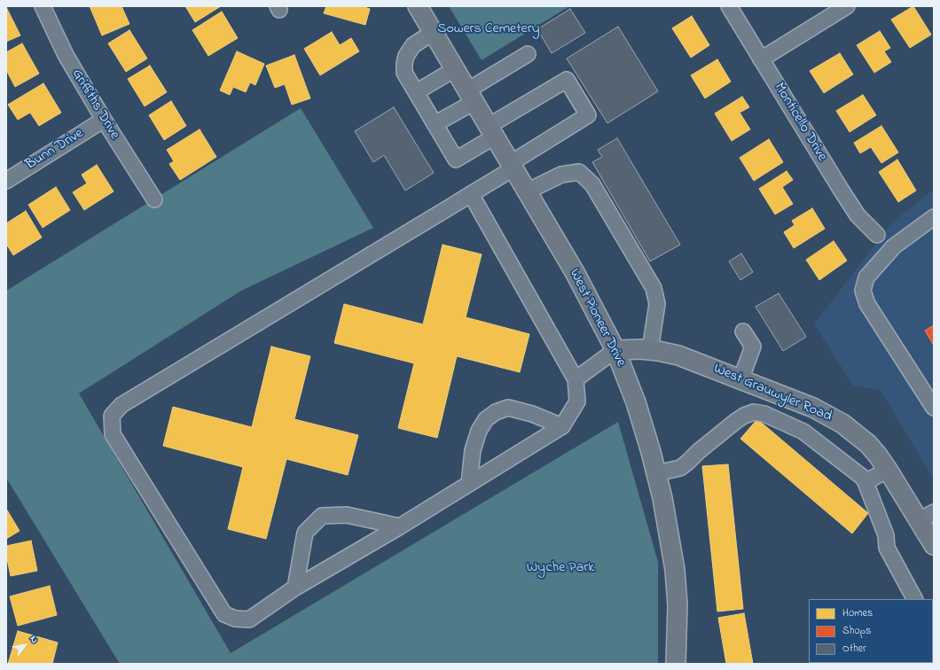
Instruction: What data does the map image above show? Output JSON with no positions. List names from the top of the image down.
{
  "streets": {
    "main road": ["West Pioneer Drive", "West Grauwyler Road"],
    "street": ["Griffiths Drive", "Monticello Drive", "Bunn Drive"]
  },
  "crossings": [
    ["Griffiths Drive", "Bunn Drive"],
    ["West Pioneer Drive", "West Grauwyler Road"]
  ],
  "parks": ["Sowers Cemetery", "Wyche Park"],
  "legend": ["Homes", "Shops", "Other"],
  "north": "top right"
}
